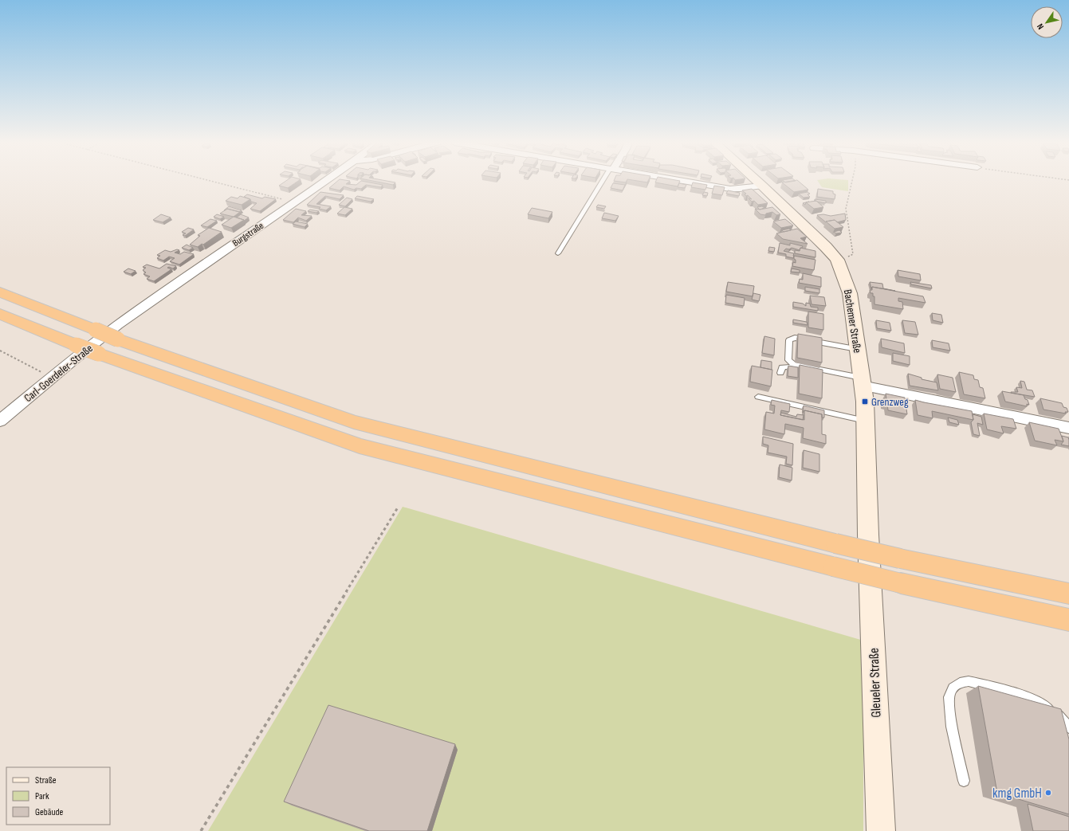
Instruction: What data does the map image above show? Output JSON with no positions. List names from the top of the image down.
{
  "streets": {
    "street": [
      "Burgstraße",
      "Bachemer Straße",
      "Carl-Goerdeler-Straße",
      "Gleueler Straße"
    ]
  },
  "crossings": [
    ["Burgstraße", "Carl-Goerdeler-Straße"],
    ["Bachemer Straße", "Gleueler Straße"]
  ],
  "places": {
    "transit": ["Grenzweg"],
    "other": ["kmg GmbH"]
  },
  "legend": ["Straße", "Park", "Gebäude"],
  "north": "bottom left"
}
